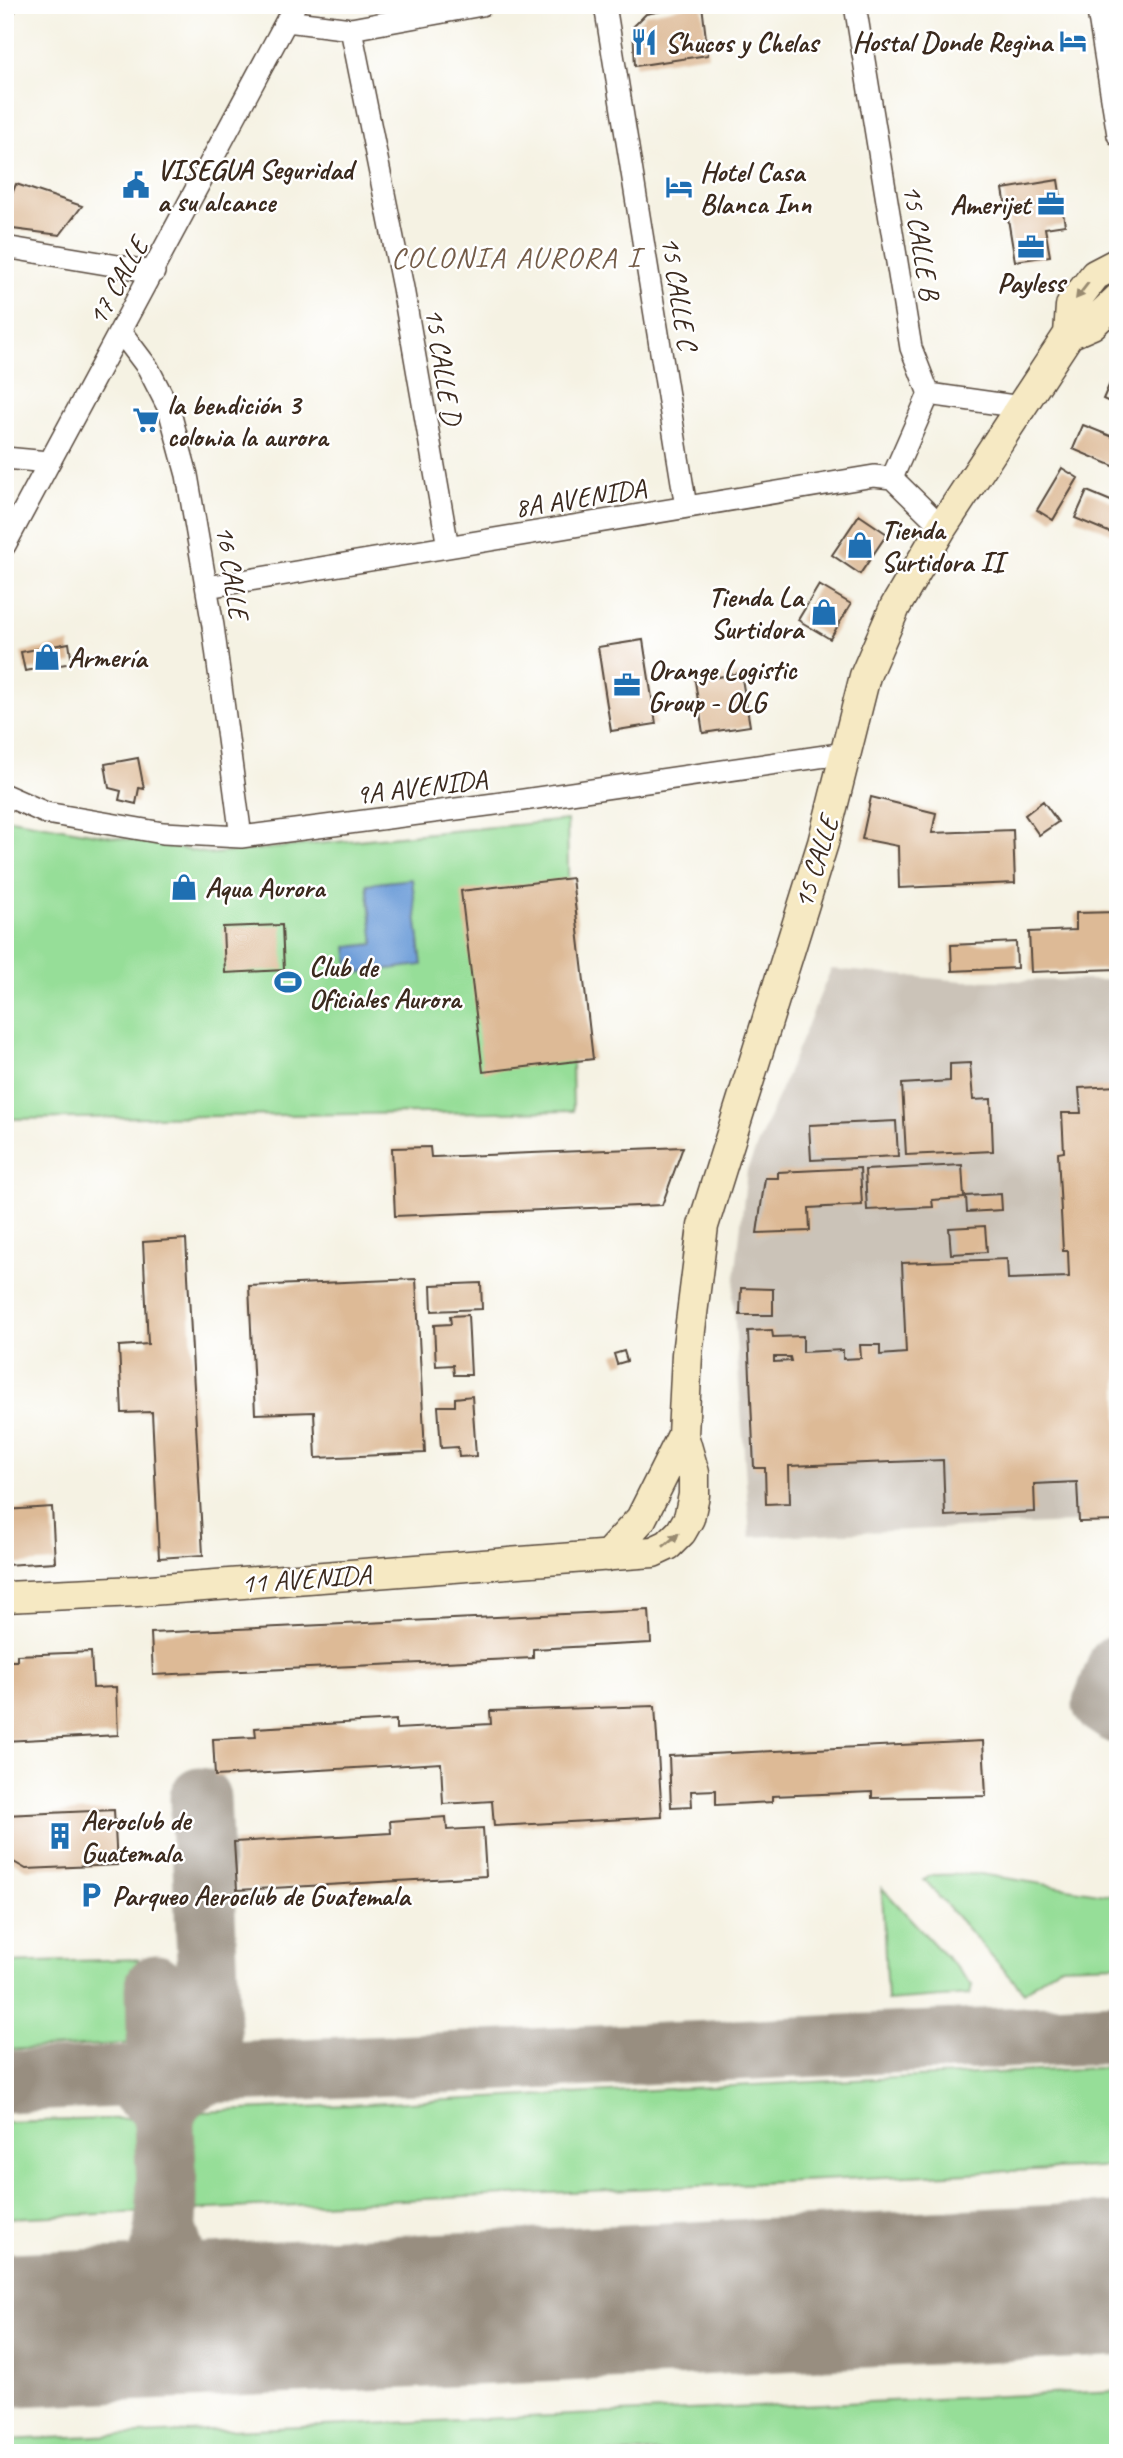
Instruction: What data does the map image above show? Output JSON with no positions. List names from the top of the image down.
{
  "streets": {
    "main road": ["15 CALLE", "11 AVENIDA"],
    "street": [
      "15 CALLE B",
      "17 CALLE",
      "15 CALLE C",
      "15 CALLE D",
      "8A AVENIDA",
      "16 CALLE",
      "9A AVENIDA"
    ]
  },
  "crossings": [
    ["17 CALLE", "16 CALLE"],
    ["15 CALLE C", "8A AVENIDA"],
    ["15 CALLE D", "8A AVENIDA"],
    ["8A AVENIDA", "16 CALLE"],
    ["16 CALLE", "9A AVENIDA"],
    ["9A AVENIDA", "15 CALLE"],
    ["15 CALLE", "11 AVENIDA"]
  ],
  "districts": ["COLONIA AURORA I"],
  "places": {
    "hotel": ["Hostal Donde Regina", "Hotel Casa Blanca Inn"],
    "restaurant": ["Shucos y Chelas"],
    "public building": ["VISEGUA Seguridad a su alcance"],
    "office": ["Amerijet", "Payless", "Orange Logistic Group - OLG"],
    "supermarket": ["la bendición 3 colonia la aurora"],
    "shop": [
      "Tienda Surtidora II",
      "Tienda La Surtidora",
      "Armería",
      "Aqua Aurora"
    ],
    "sports": ["Club de Oficiales Aurora"],
    "building": ["Aeroclub de Guatemala"],
    "parking": ["Parqueo Aeroclub de Guatemala"]
  }
}
